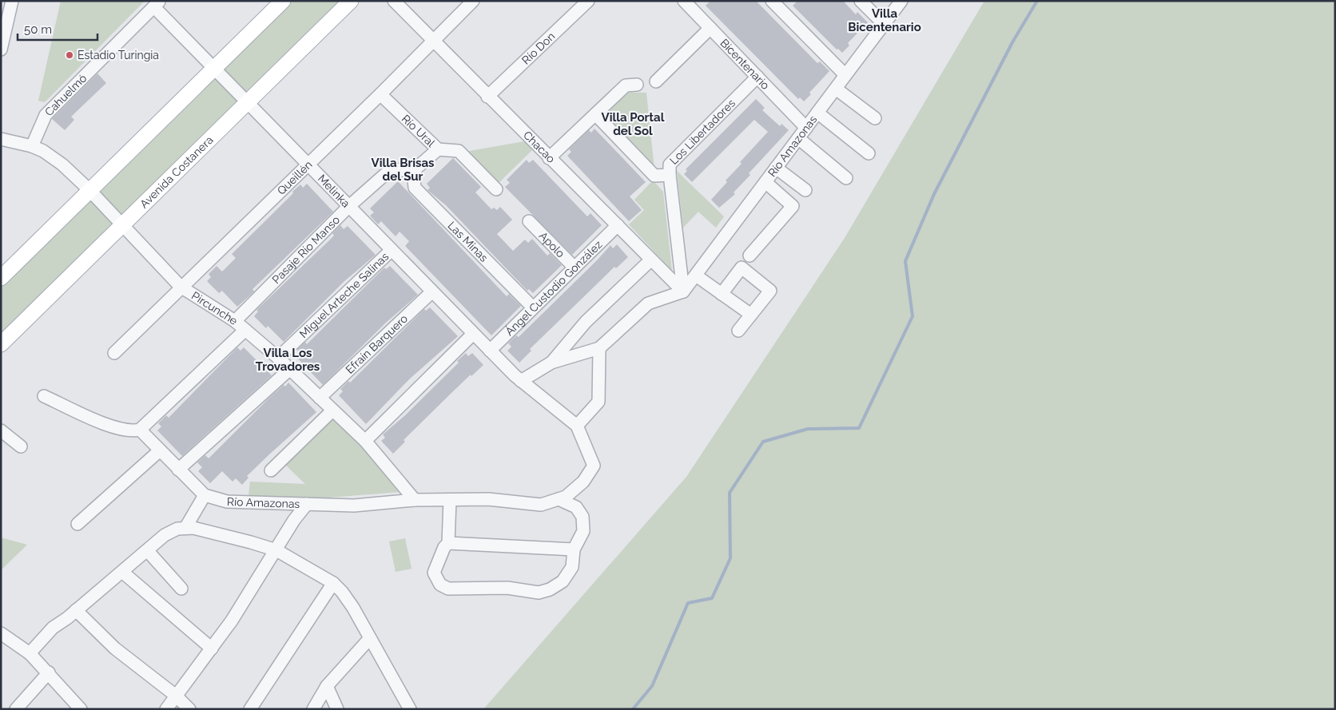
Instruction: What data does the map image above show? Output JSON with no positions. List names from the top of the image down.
{
  "streets": {
    "main road": ["Avenida Costanera"],
    "street": [
      "Río Don",
      "Bicentenario",
      "Cahuelmó",
      "Río Ural",
      "Los Libertadores",
      "Río Amazonas",
      "Chacao",
      "Queillén",
      "Melinka",
      "Las Minas",
      "Apolo",
      "Pasaje Río Manso",
      "Ángel Custodio González",
      "Miguel Arteche Salinas",
      "Pircunche",
      "Efraín Barquero"
    ]
  },
  "crossings": [
    ["Río Don", "Chacao"],
    ["Bicentenario", "Los Libertadores"],
    ["Bicentenario", "Río Amazonas"],
    ["Cahuelmó", "Melinka"],
    ["Cahuelmó", "Pircunche"],
    ["Río Ural", "Queillén"],
    ["Los Libertadores", "Río Amazonas"],
    ["Los Libertadores", "Chacao"],
    ["Río Amazonas", "Chacao"],
    ["Río Amazonas", "Melinka"],
    ["Río Amazonas", "Pircunche"],
    ["Chacao", "Queillén"],
    ["Chacao", "Ángel Custodio González"],
    ["Avenida Costanera", "Melinka"],
    ["Avenida Costanera", "Pircunche"],
    ["Queillén", "Melinka"],
    ["Queillén", "Pircunche"],
    ["Melinka", "Pasaje Río Manso"],
    ["Melinka", "Ángel Custodio González"],
    ["Melinka", "Miguel Arteche Salinas"],
    ["Melinka", "Efraín Barquero"],
    ["Las Minas", "Pasaje Río Manso"],
    ["Las Minas", "Ángel Custodio González"],
    ["Apolo", "Ángel Custodio González"],
    ["Pasaje Río Manso", "Pircunche"],
    ["Miguel Arteche Salinas", "Pircunche"],
    ["Pircunche", "Efraín Barquero"]
  ],
  "districts": [
    "Villa Bicentenario",
    "Villa Portal del Sol",
    "Villa Brisas del Sur",
    "Villa Los Trovadores"
  ],
  "places": ["Estadio Turingia"],
  "scale_bar": "50 m"
}
